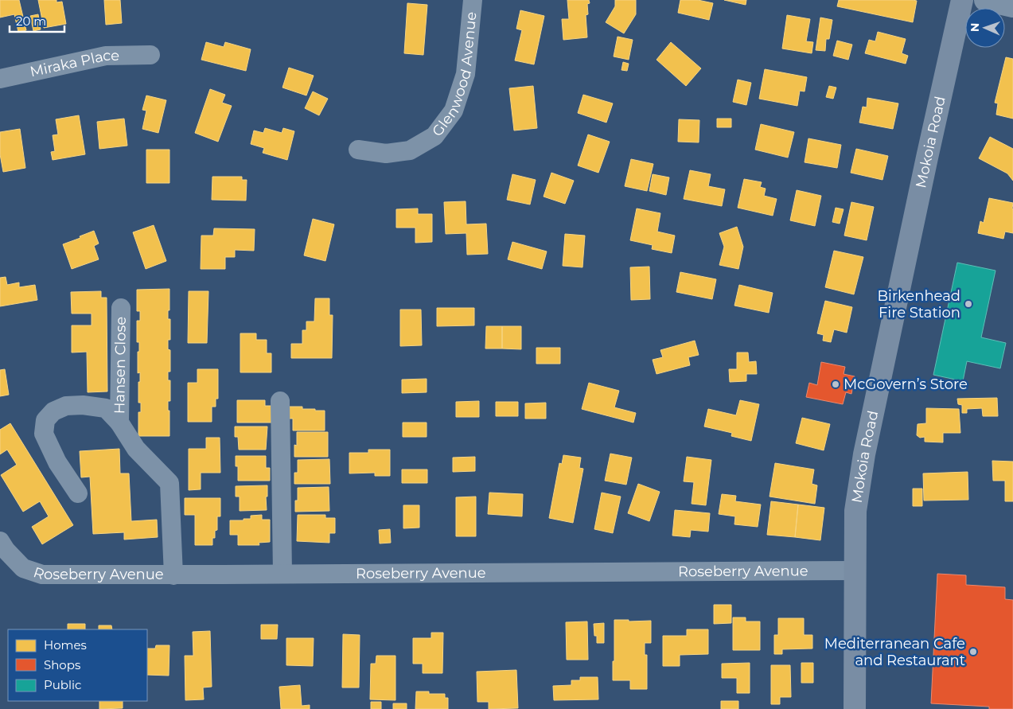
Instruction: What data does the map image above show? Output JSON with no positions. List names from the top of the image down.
{
  "streets": {
    "main road": ["Mokoia Road"],
    "street": [
      "Miraka Place",
      "Glenwood Avenue",
      "Hansen Close",
      "Roseberry Avenue"
    ]
  },
  "crossings": [
    ["Mokoia Road", "Roseberry Avenue"],
    ["Hansen Close", "Roseberry Avenue"]
  ],
  "places": ["Birkenhead Fire Station", "McGovern’s Store", "Mediterranean Cafe and Restaurant"],
  "legend": ["Homes", "Shops", "Public"],
  "scale_bar": "20 m",
  "north": "left"
}
